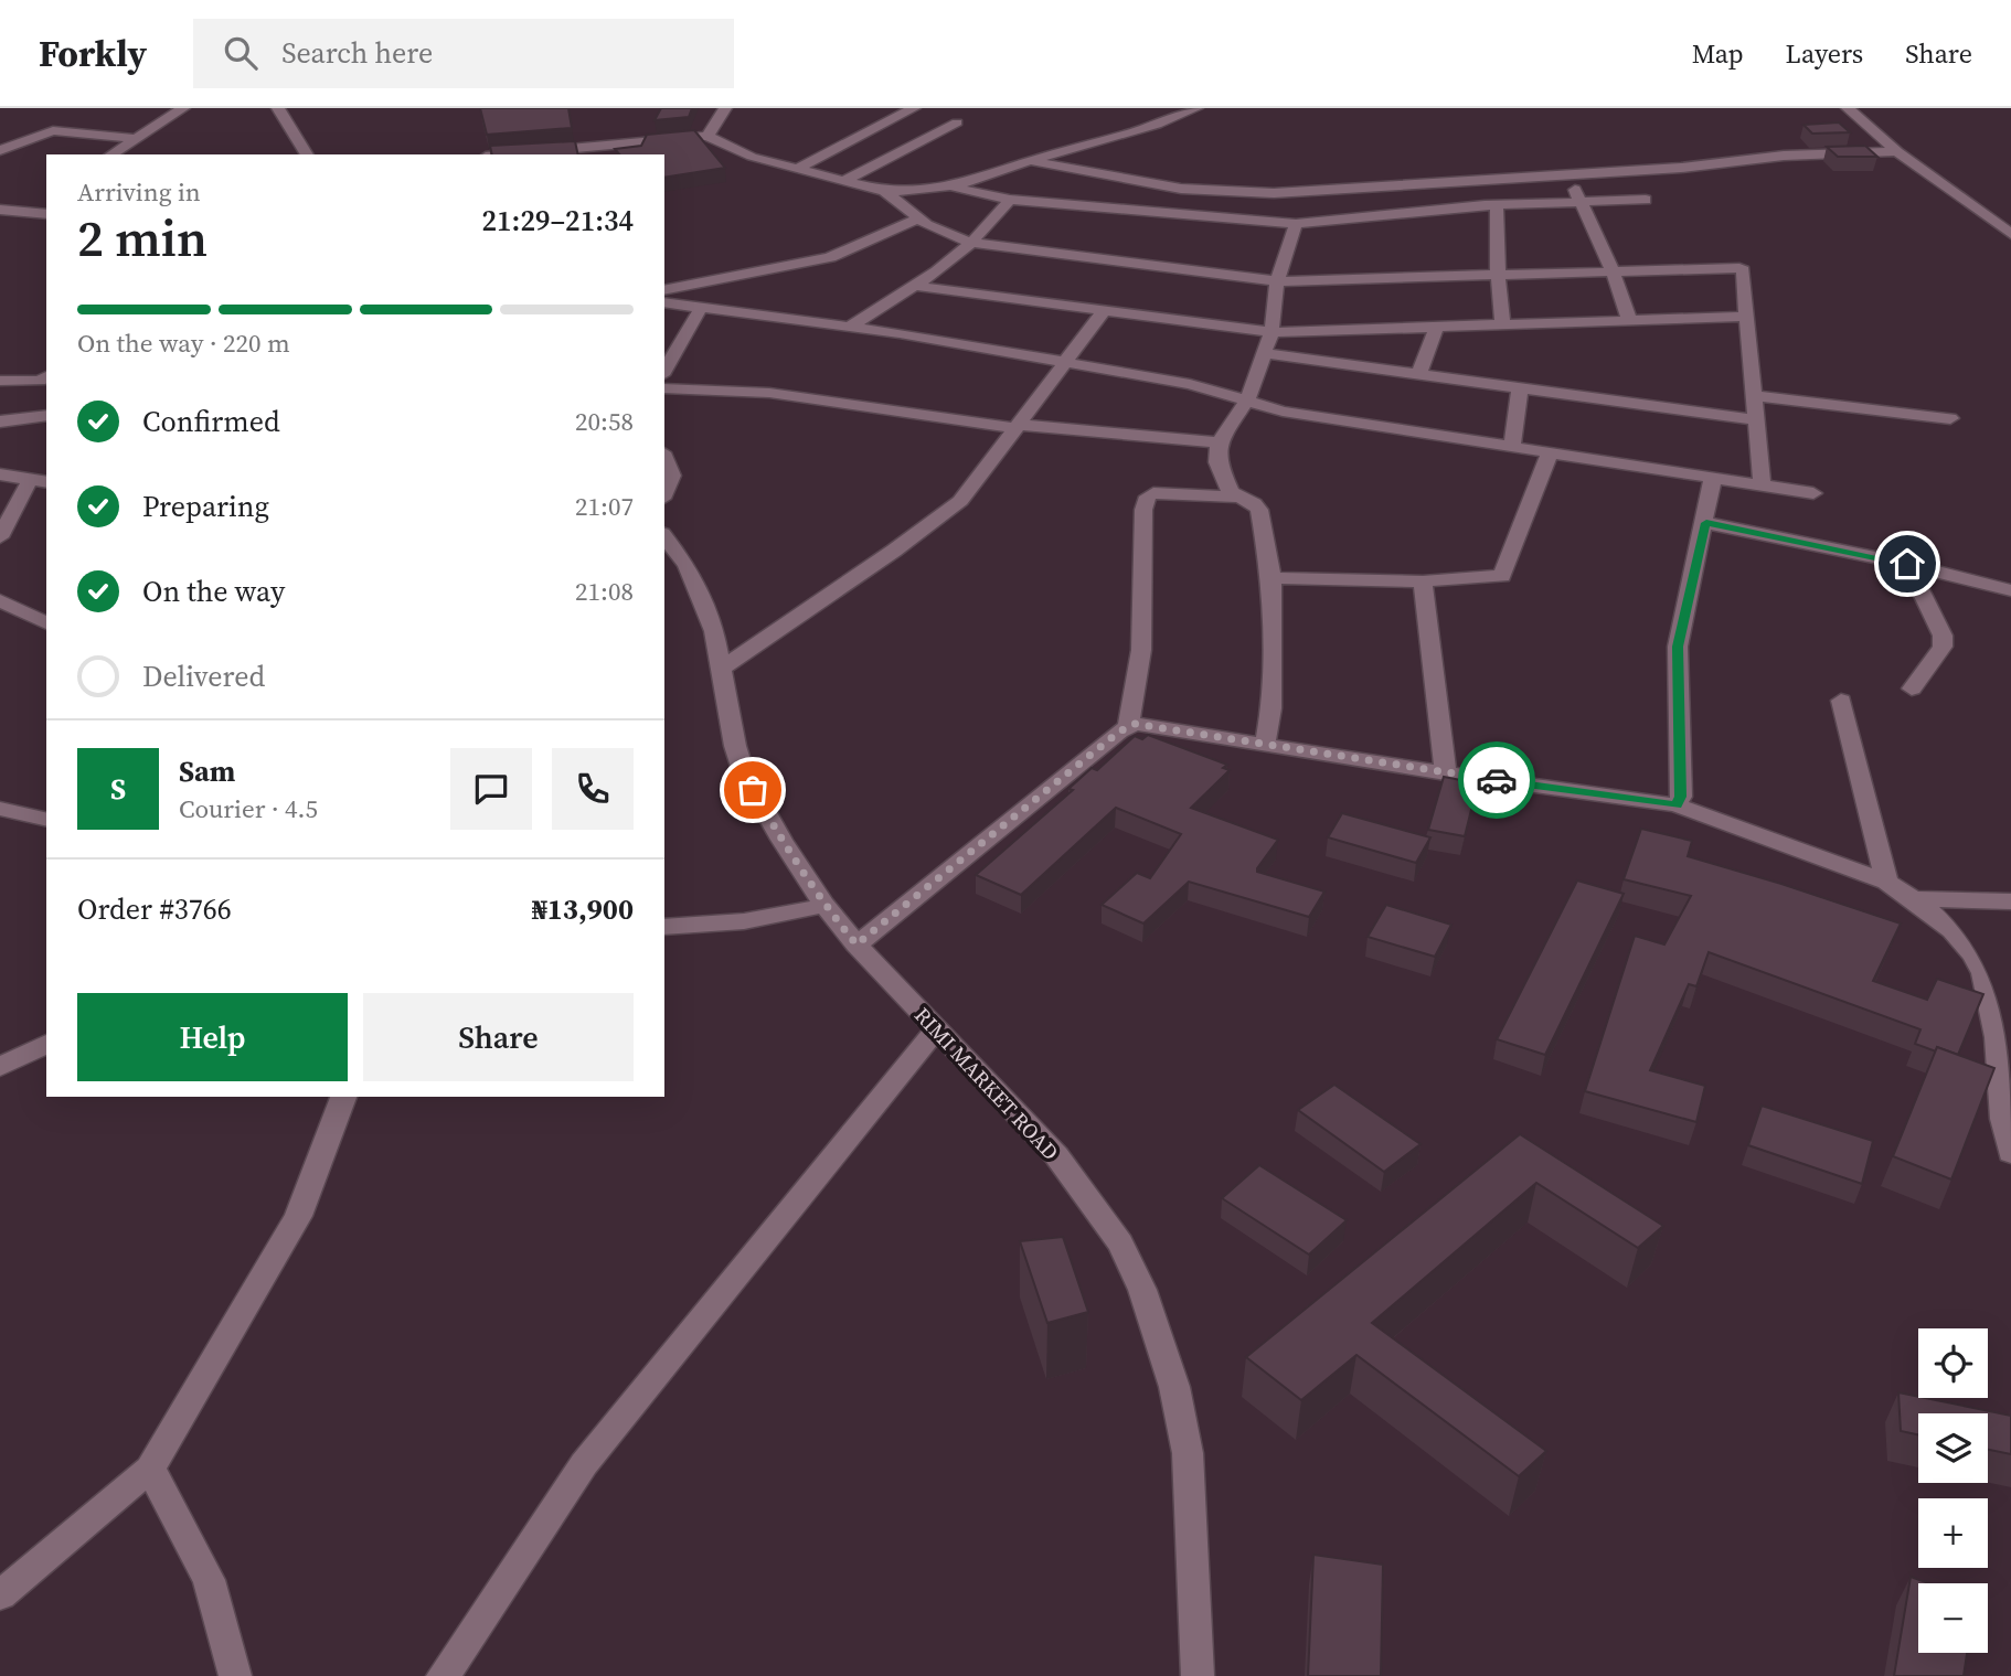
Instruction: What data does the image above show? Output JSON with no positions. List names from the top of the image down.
{
  "streets": {
    "street": ["RIMI MARKET ROAD"]
  },
  "page": {
    "header": "Forkly",
    "search": "Search here",
    "nav": ["Map", "Layers", "Share"],
    "heading": ["2 min", "Arriving in", "21:29–21:34"],
    "panel": [
      "Sam",
      "Courier · 4.5",
      "Order #3766",
      "₦13,900"
    ],
    "bar": "On the way · 220 m",
    "list": [
      ["Confirmed", "20:58"],
      ["Preparing", "21:07"],
      ["On the way", "21:08"],
      "Delivered"
    ],
    "round": "S",
    "buttons": ["Help", "Share"],
    "map_buttons": ["+", "−"]
  }
}
